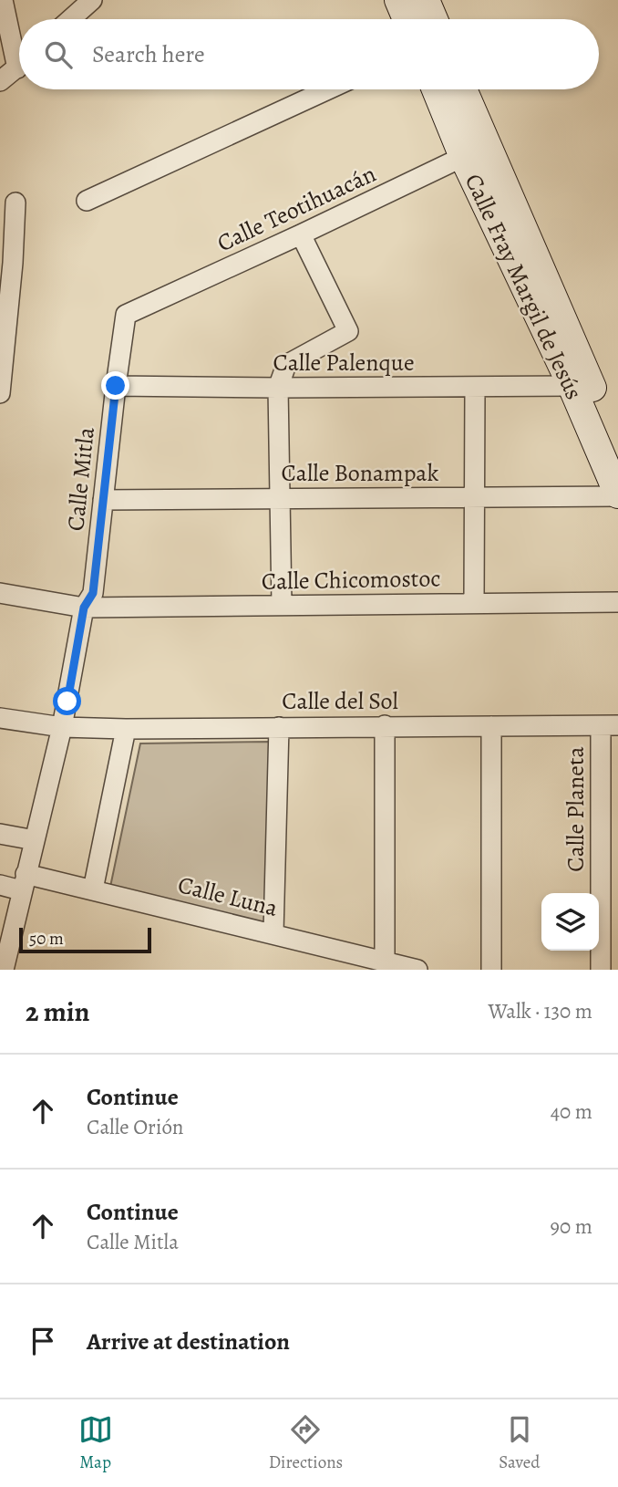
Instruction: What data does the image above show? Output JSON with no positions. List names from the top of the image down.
{
  "streets": {
    "street": [
      "Calle Teotihuacán",
      "Calle Fray Margil de Jesús",
      "Calle Palenque",
      "Calle Bonampak",
      "Calle Mitla",
      "Calle Chicomostoc",
      "Calle del Sol",
      "Calle Planeta",
      "Calle Luna"
    ]
  },
  "crossings": [
    ["Calle Teotihuacán", "Calle Fray Margil de Jesús"],
    ["Calle Teotihuacán", "Calle Mitla"],
    ["Calle Fray Margil de Jesús", "Calle Palenque"],
    ["Calle Fray Margil de Jesús", "Calle Bonampak"],
    ["Calle Palenque", "Calle Mitla"],
    ["Calle Bonampak", "Calle Mitla"],
    ["Calle Mitla", "Calle Chicomostoc"],
    ["Calle Mitla", "Calle del Sol"],
    ["Calle Mitla", "Calle Luna"],
    ["Calle del Sol", "Calle Planeta"]
  ],
  "scale_bar": "50 m",
  "page": {
    "search": "Search here",
    "scale": "50 m",
    "heading": ["2 min", "Walk · 130 m"],
    "list": [
      ["Continue", "Calle Orión", "40 m"],
      ["Continue", "Calle Mitla", "90 m"],
      "Arrive at destination"
    ],
    "nav": ["Map", "Directions", "Saved"]
  }
}
